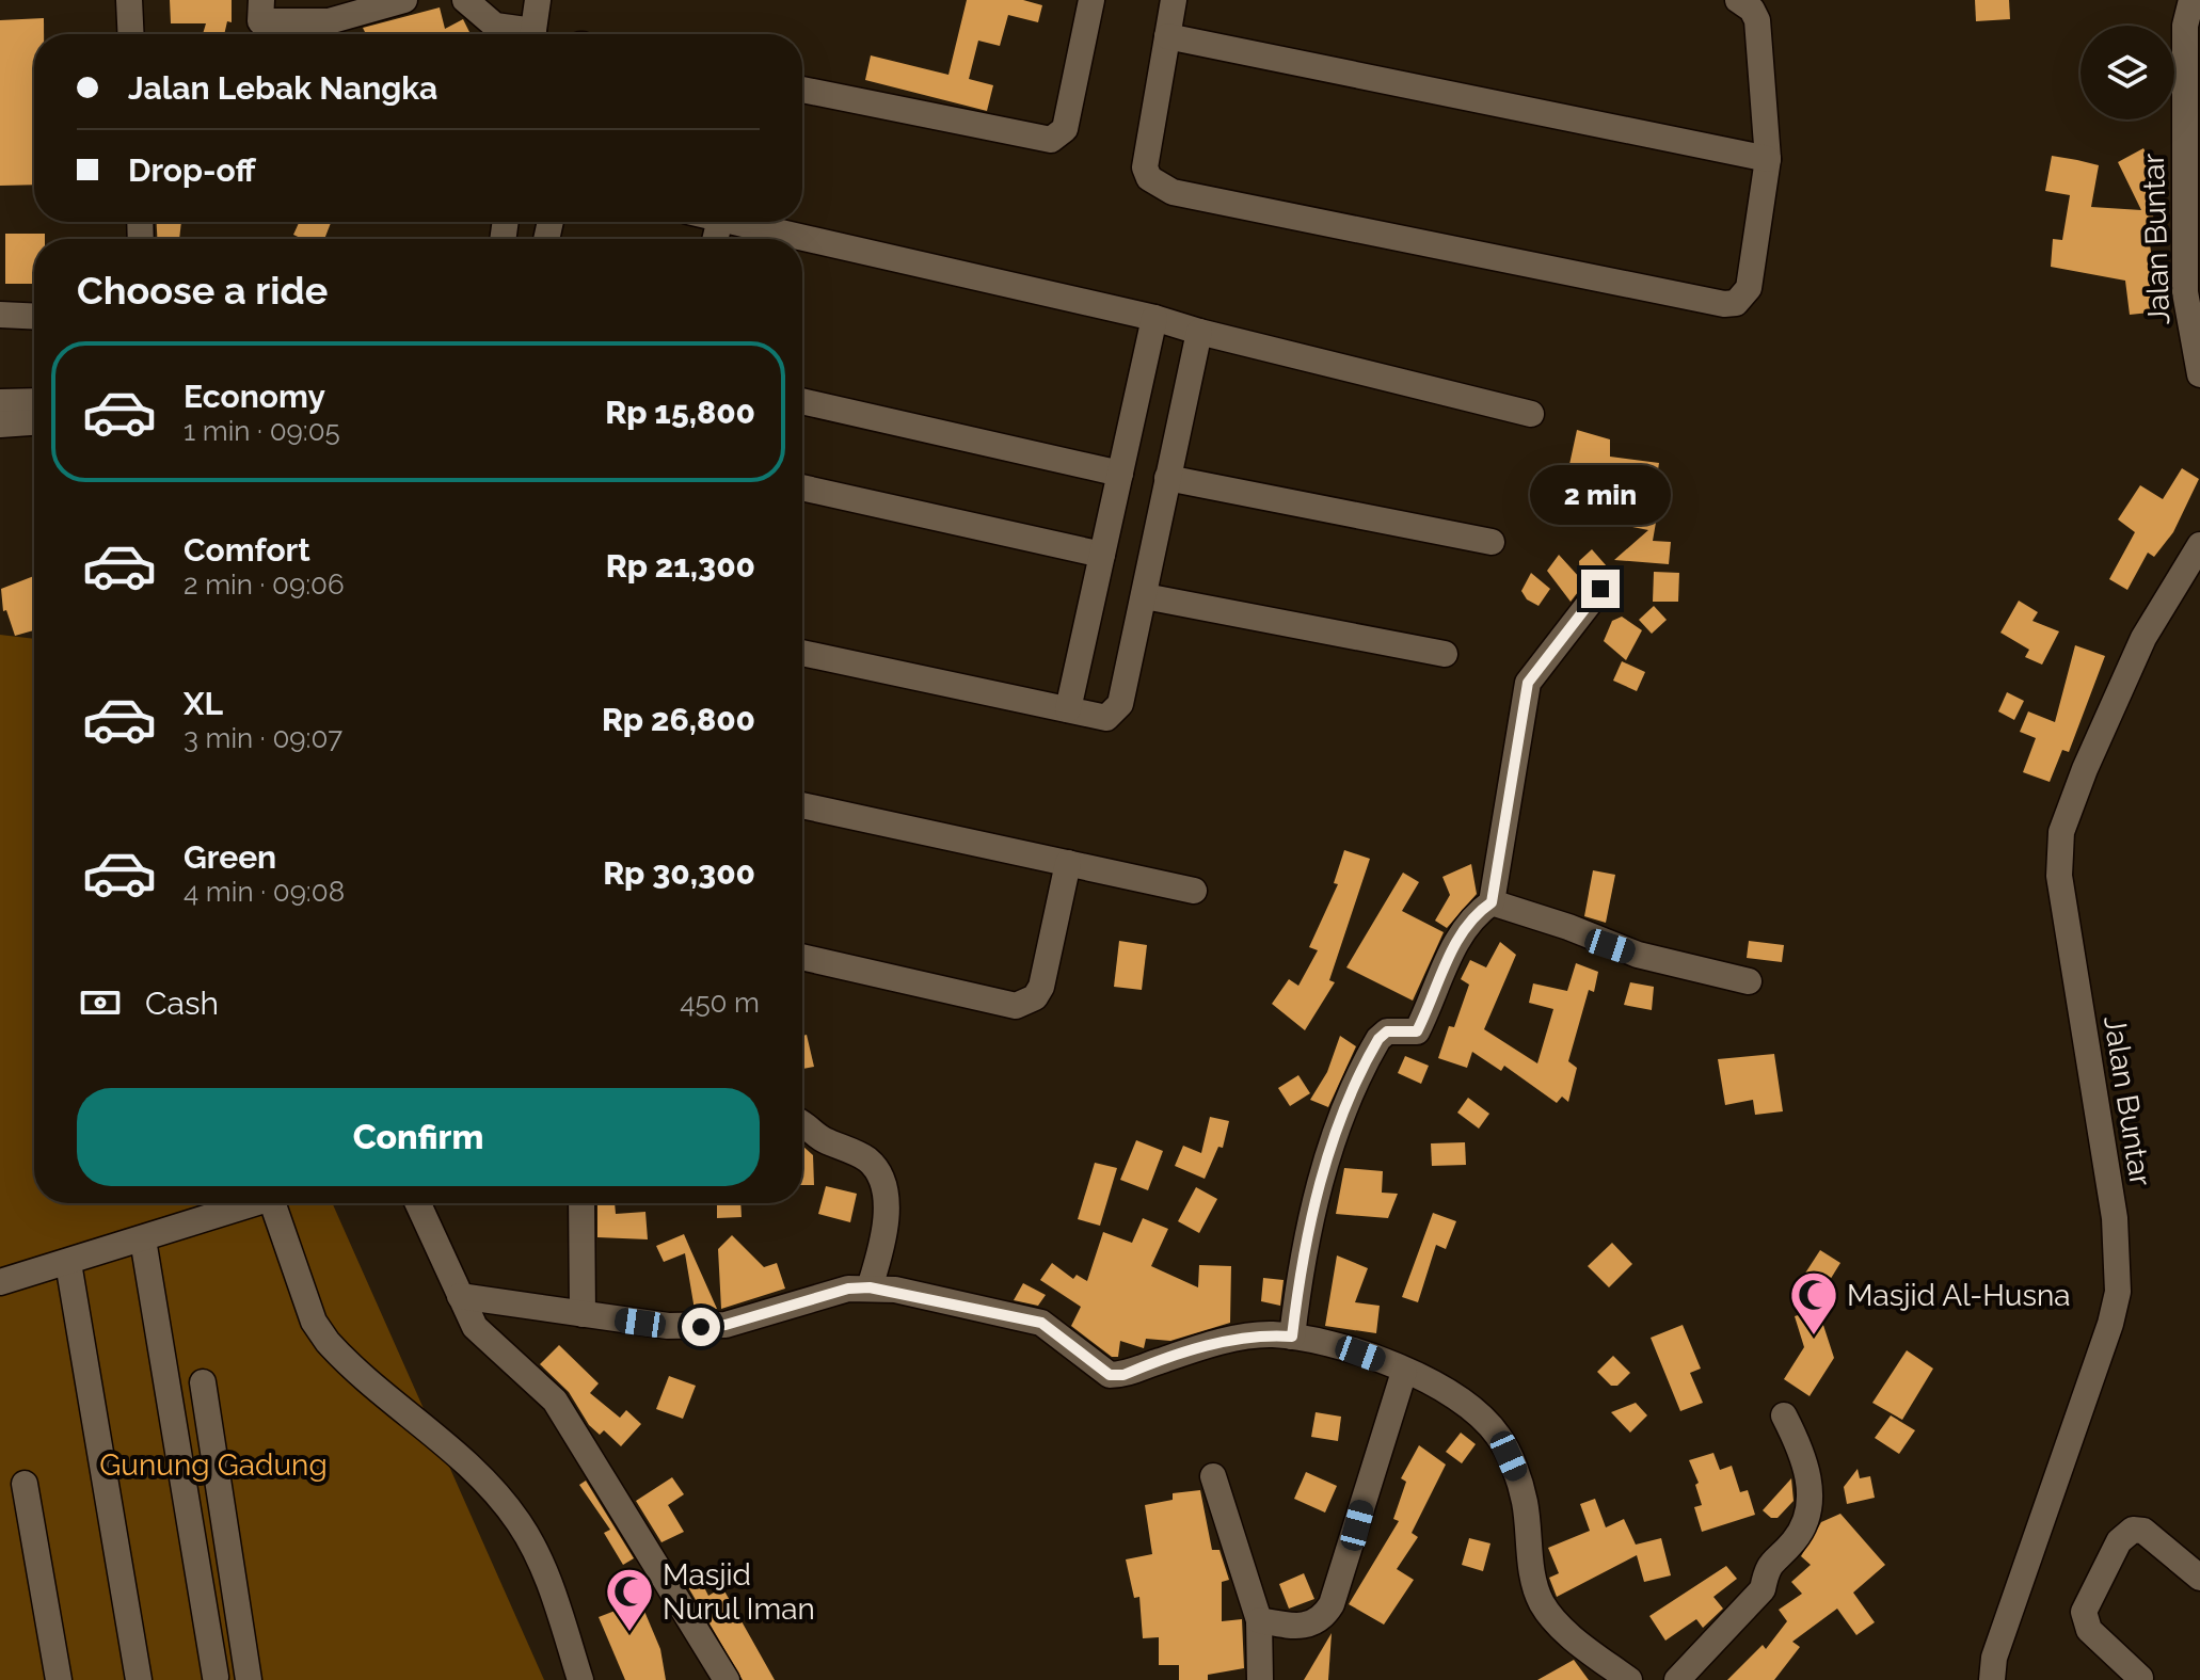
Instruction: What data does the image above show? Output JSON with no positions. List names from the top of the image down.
{
  "streets": {
    "street": ["Jalan Buntar"]
  },
  "parks": ["Gunung Gadung"],
  "places": {
    "mosque": ["Masjid Al-Husna", "Masjid Nurul Iman"]
  },
  "page": {
    "banner": ["Jalan Lebak Nangka", "Drop-off"],
    "heading": "Choose a ride",
    "list": [
      {
        "name": "Economy",
        "note": "1 min · 09:05",
        "value": "Rp 15,800"
      },
      {
        "name": "Comfort",
        "note": "2 min · 09:06",
        "value": "Rp 21,300"
      },
      {
        "name": "XL",
        "note": "3 min · 09:07",
        "value": "Rp 26,800"
      },
      {
        "name": "Green",
        "note": "4 min · 09:08",
        "value": "Rp 30,300"
      }
    ],
    "bubble": "2 min",
    "pay": ["Cash", "450 m"],
    "buttons": "Confirm"
  }
}
